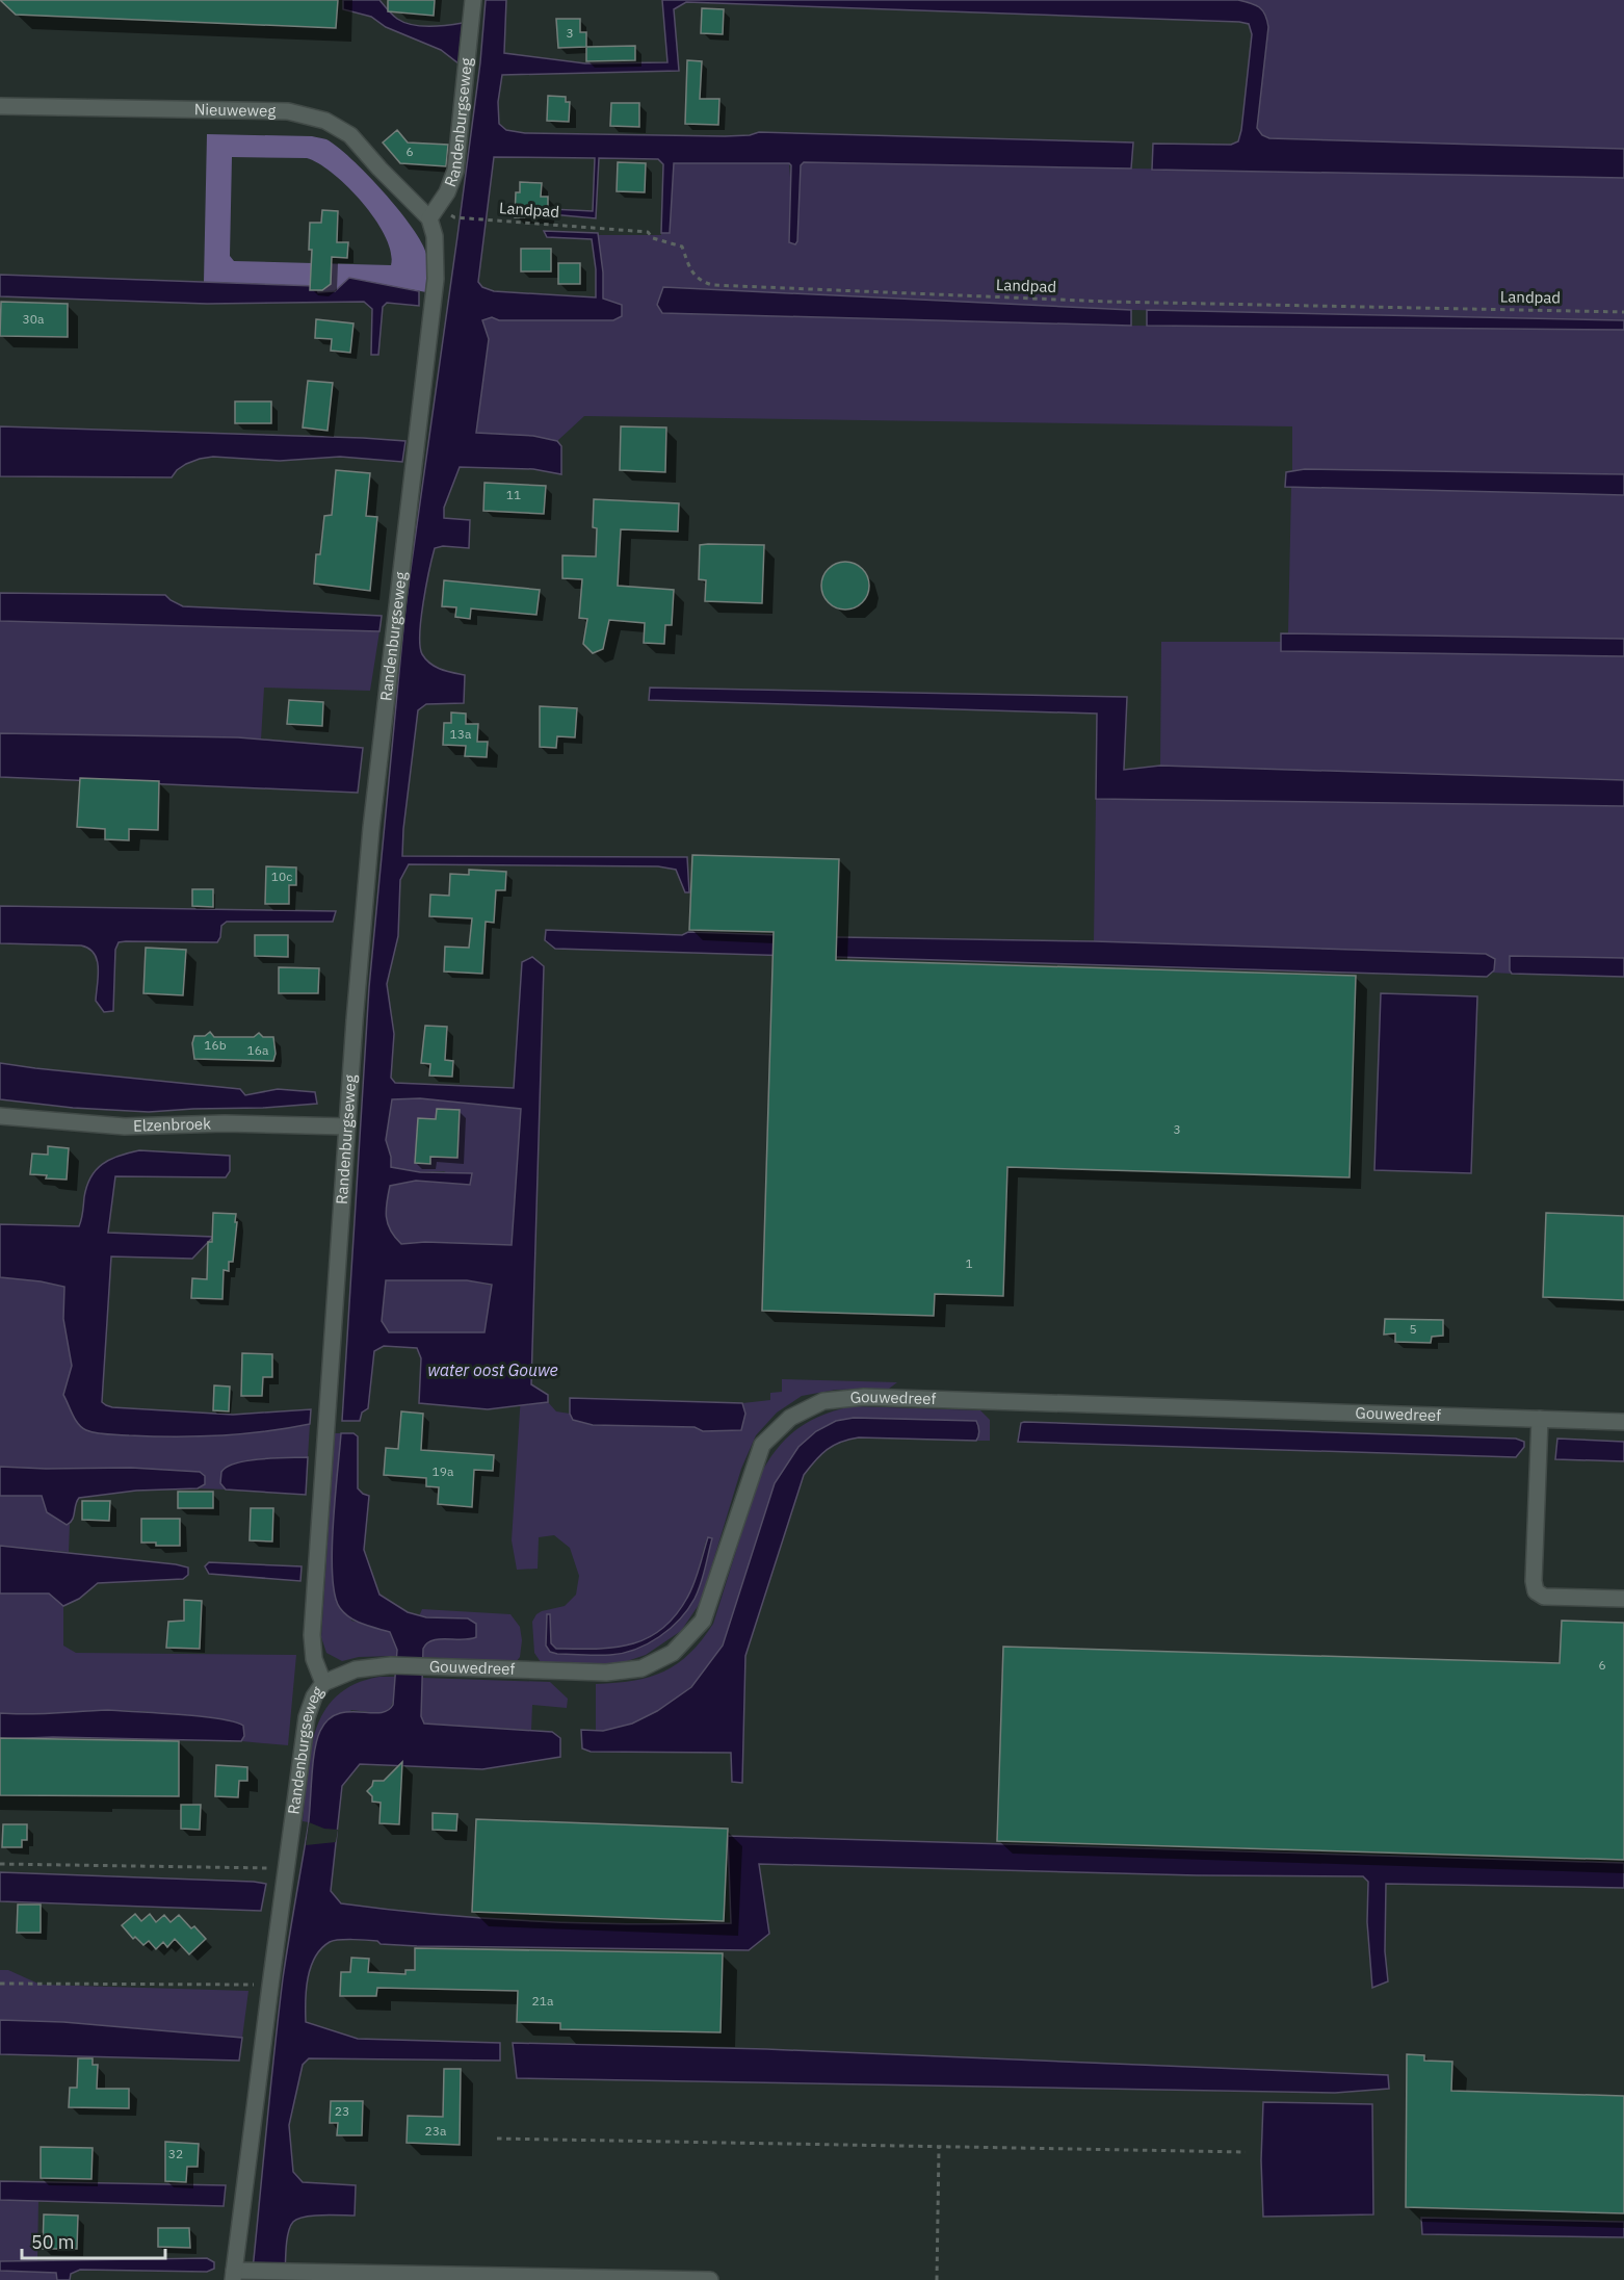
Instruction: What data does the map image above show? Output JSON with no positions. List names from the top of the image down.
{
  "streets": {
    "street": [
      "Nieuweweg",
      "Randenburgseweg",
      "Elzenbroek",
      "Gouwedreef"
    ],
    "path": ["Landpad"]
  },
  "crossings": [
    ["Nieuweweg", "Randenburgseweg"],
    ["Randenburgseweg", "Elzenbroek"],
    ["Randenburgseweg", "Gouwedreef"]
  ],
  "water": ["water oost Gouwe"],
  "house_numbers": [
    "3",
    "6",
    "30a",
    "11",
    "13a",
    "10c",
    "16b",
    "16a",
    "3",
    "1",
    "5",
    "19a",
    "6",
    "21a",
    "23",
    "23a",
    "32"
  ],
  "scale_bar": "50 m"
}
